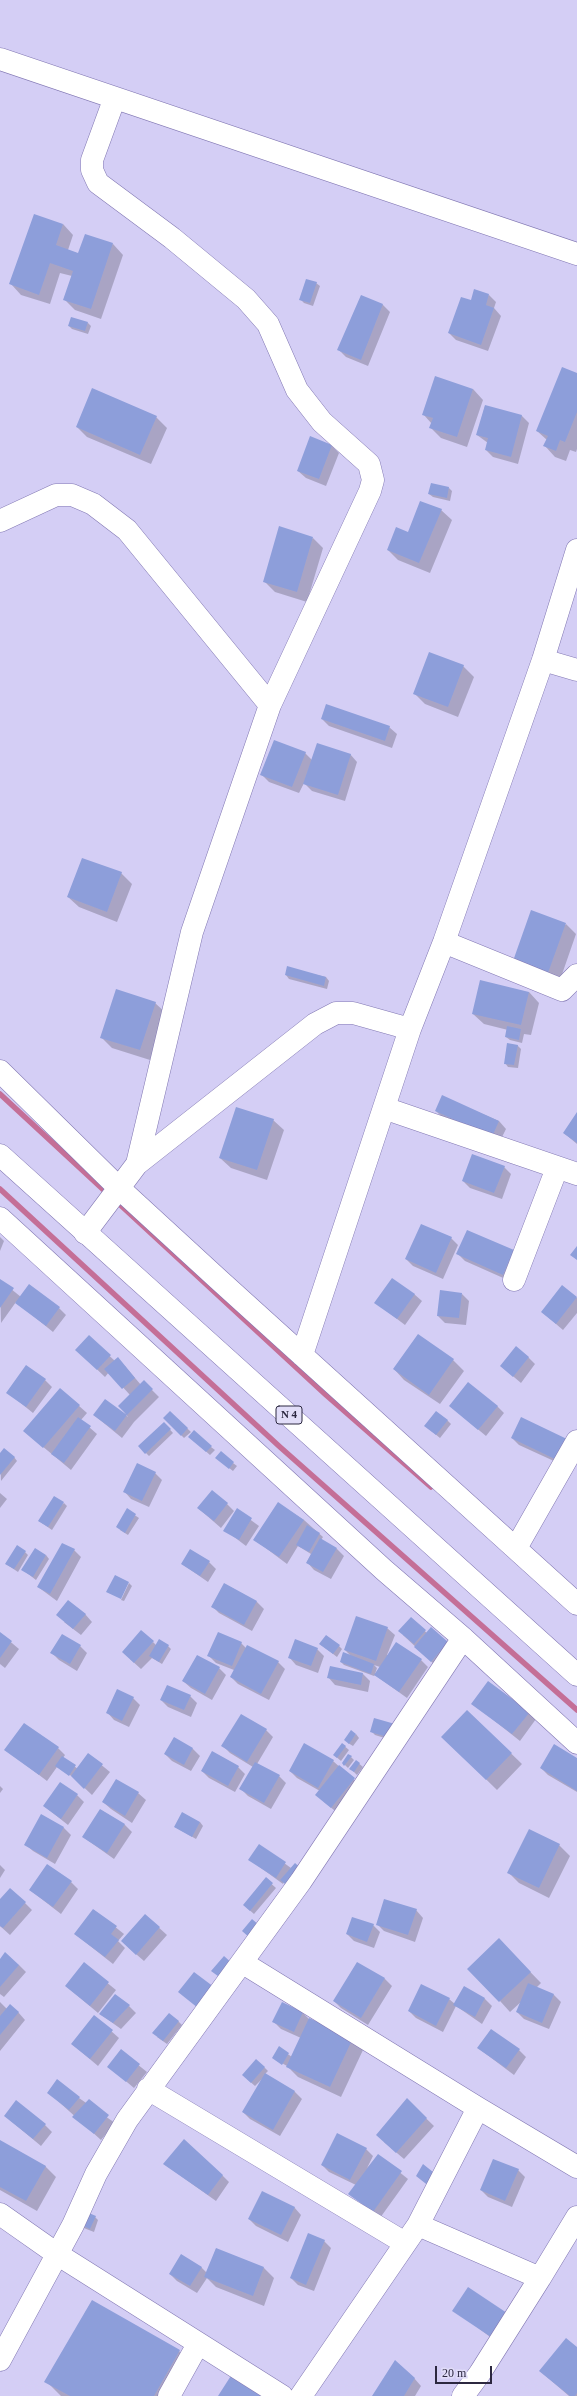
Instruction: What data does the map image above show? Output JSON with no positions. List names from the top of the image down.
{
  "streets": {
    "main road": ["N 4"]
  },
  "scale_bar": "20 m"
}
